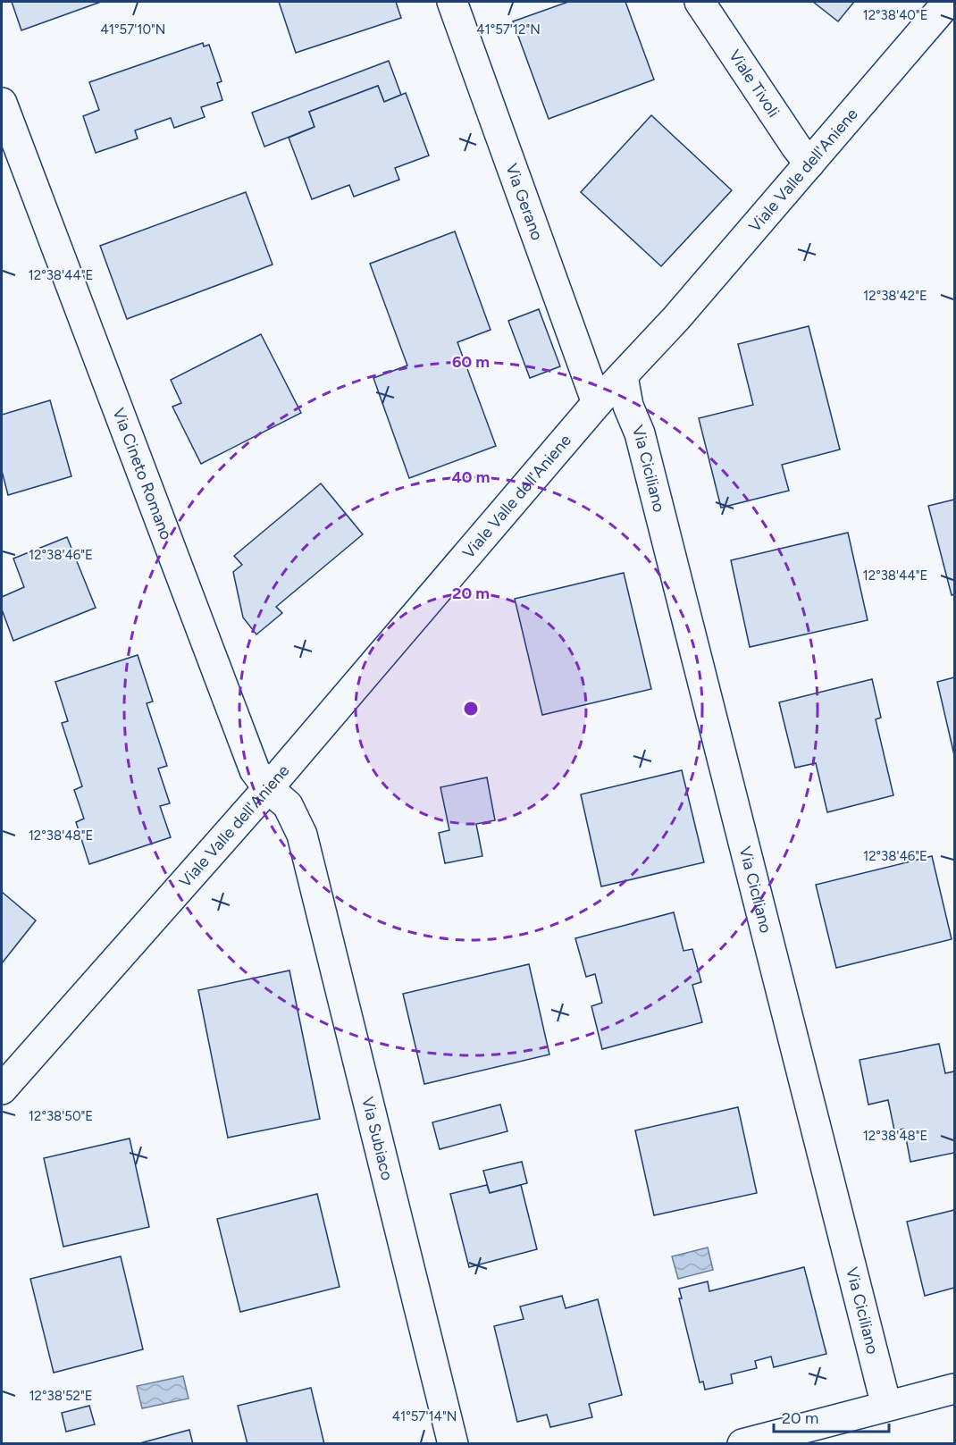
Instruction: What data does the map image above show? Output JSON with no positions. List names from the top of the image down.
{
  "streets": {
    "street": [
      "Viale Tivoli",
      "Viale Valle dell'Aniene",
      "Via Gerano",
      "Via Ciciliano",
      "Via Cineto Romano",
      "Via Subiaco"
    ]
  },
  "crossings": [
    ["Viale Tivoli", "Viale Valle dell'Aniene"],
    ["Viale Valle dell'Aniene", "Via Gerano"],
    ["Viale Valle dell'Aniene", "Via Ciciliano"],
    ["Viale Valle dell'Aniene", "Via Cineto Romano"],
    ["Via Cineto Romano", "Via Subiaco"]
  ],
  "scale_bar": "20 m",
  "coordinates": [
    "12°38'40\"E",
    "41°57'10\"N",
    "41°57'12\"N",
    "12°38'44\"E",
    "12°38'42\"E",
    "12°38'46\"E",
    "12°38'48\"E",
    "12°38'50\"E",
    "12°38'52\"E",
    "41°57'14\"N"
  ],
  "rings": ["60 m", "40 m", "20 m"]
}
